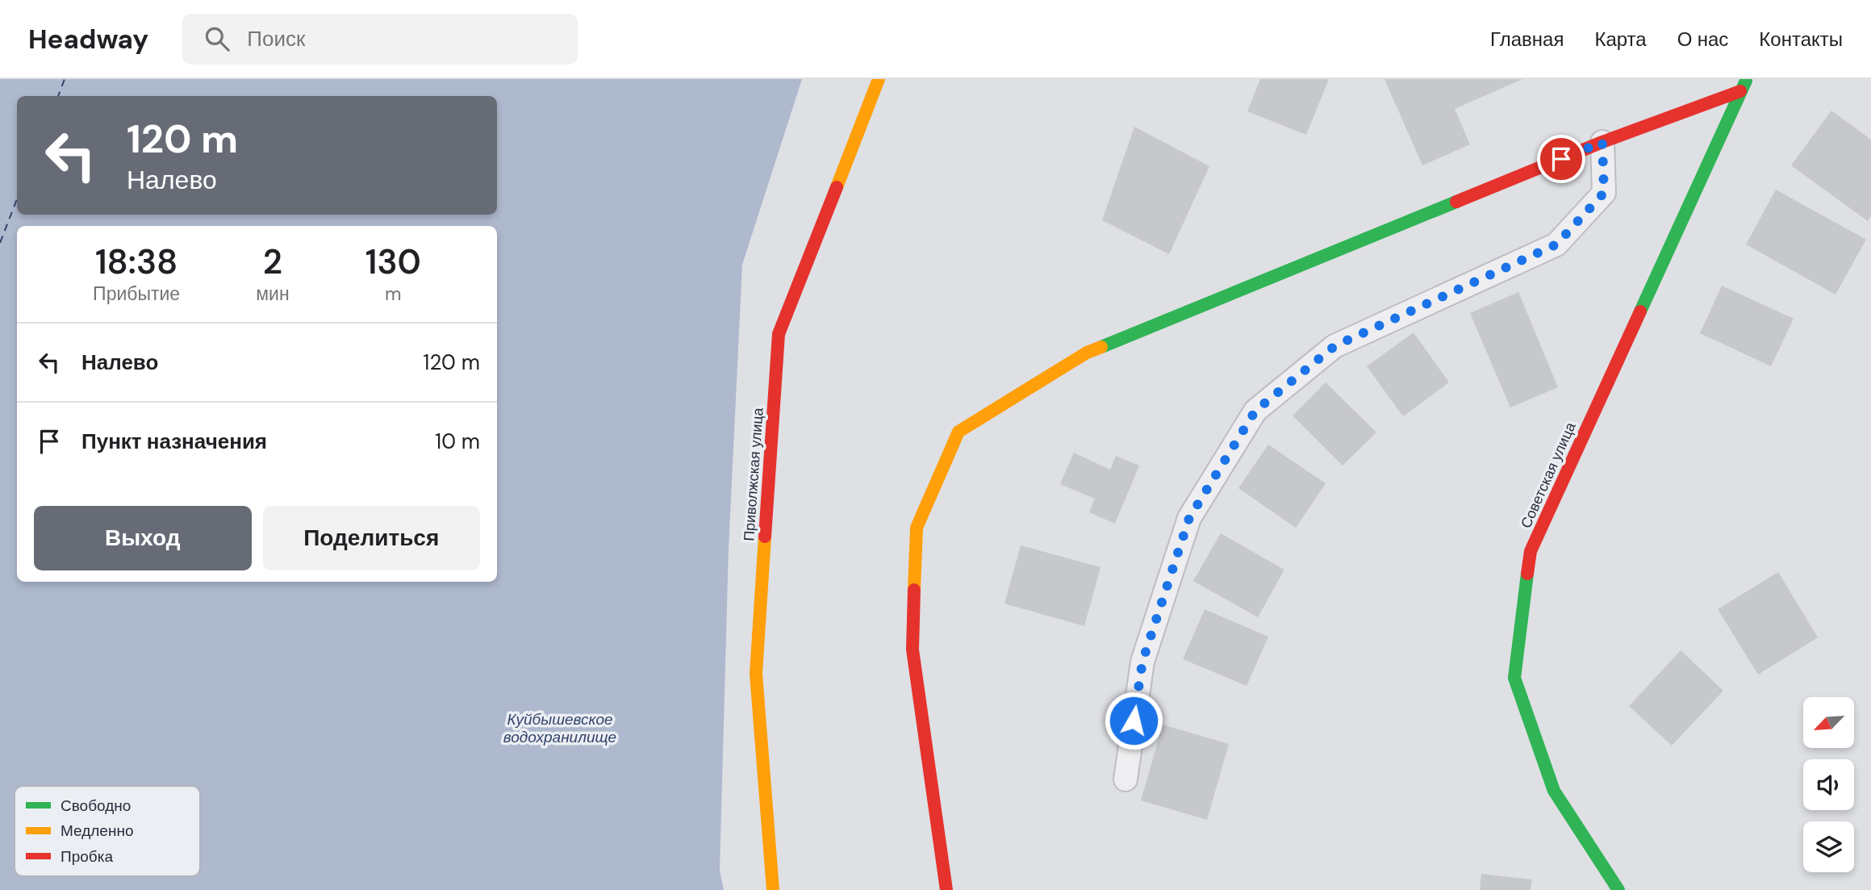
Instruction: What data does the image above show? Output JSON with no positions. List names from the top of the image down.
{
  "streets": {
    "street": ["Приволжская улица", "Советская улица"]
  },
  "water": ["Куйбышевское водохранилище"],
  "legend": ["Свободно", "Медленно", "Пробка"],
  "north": "bottom left",
  "page": {
    "header": "Headway",
    "search": "Поиск",
    "nav": [
      "Главная",
      "Карта",
      "О нас",
      "Контакты"
    ],
    "turn": ["120 m", "Налево"],
    "eta": [
      "18:38",
      "Прибытие",
      "2",
      "мин",
      "130",
      "m"
    ],
    "list": [
      {
        "name": "Налево",
        "value": "120 m"
      },
      {
        "name": "Пункт назначения",
        "value": "10 m"
      }
    ],
    "buttons": ["Выход", "Поделиться"]
  }
}
